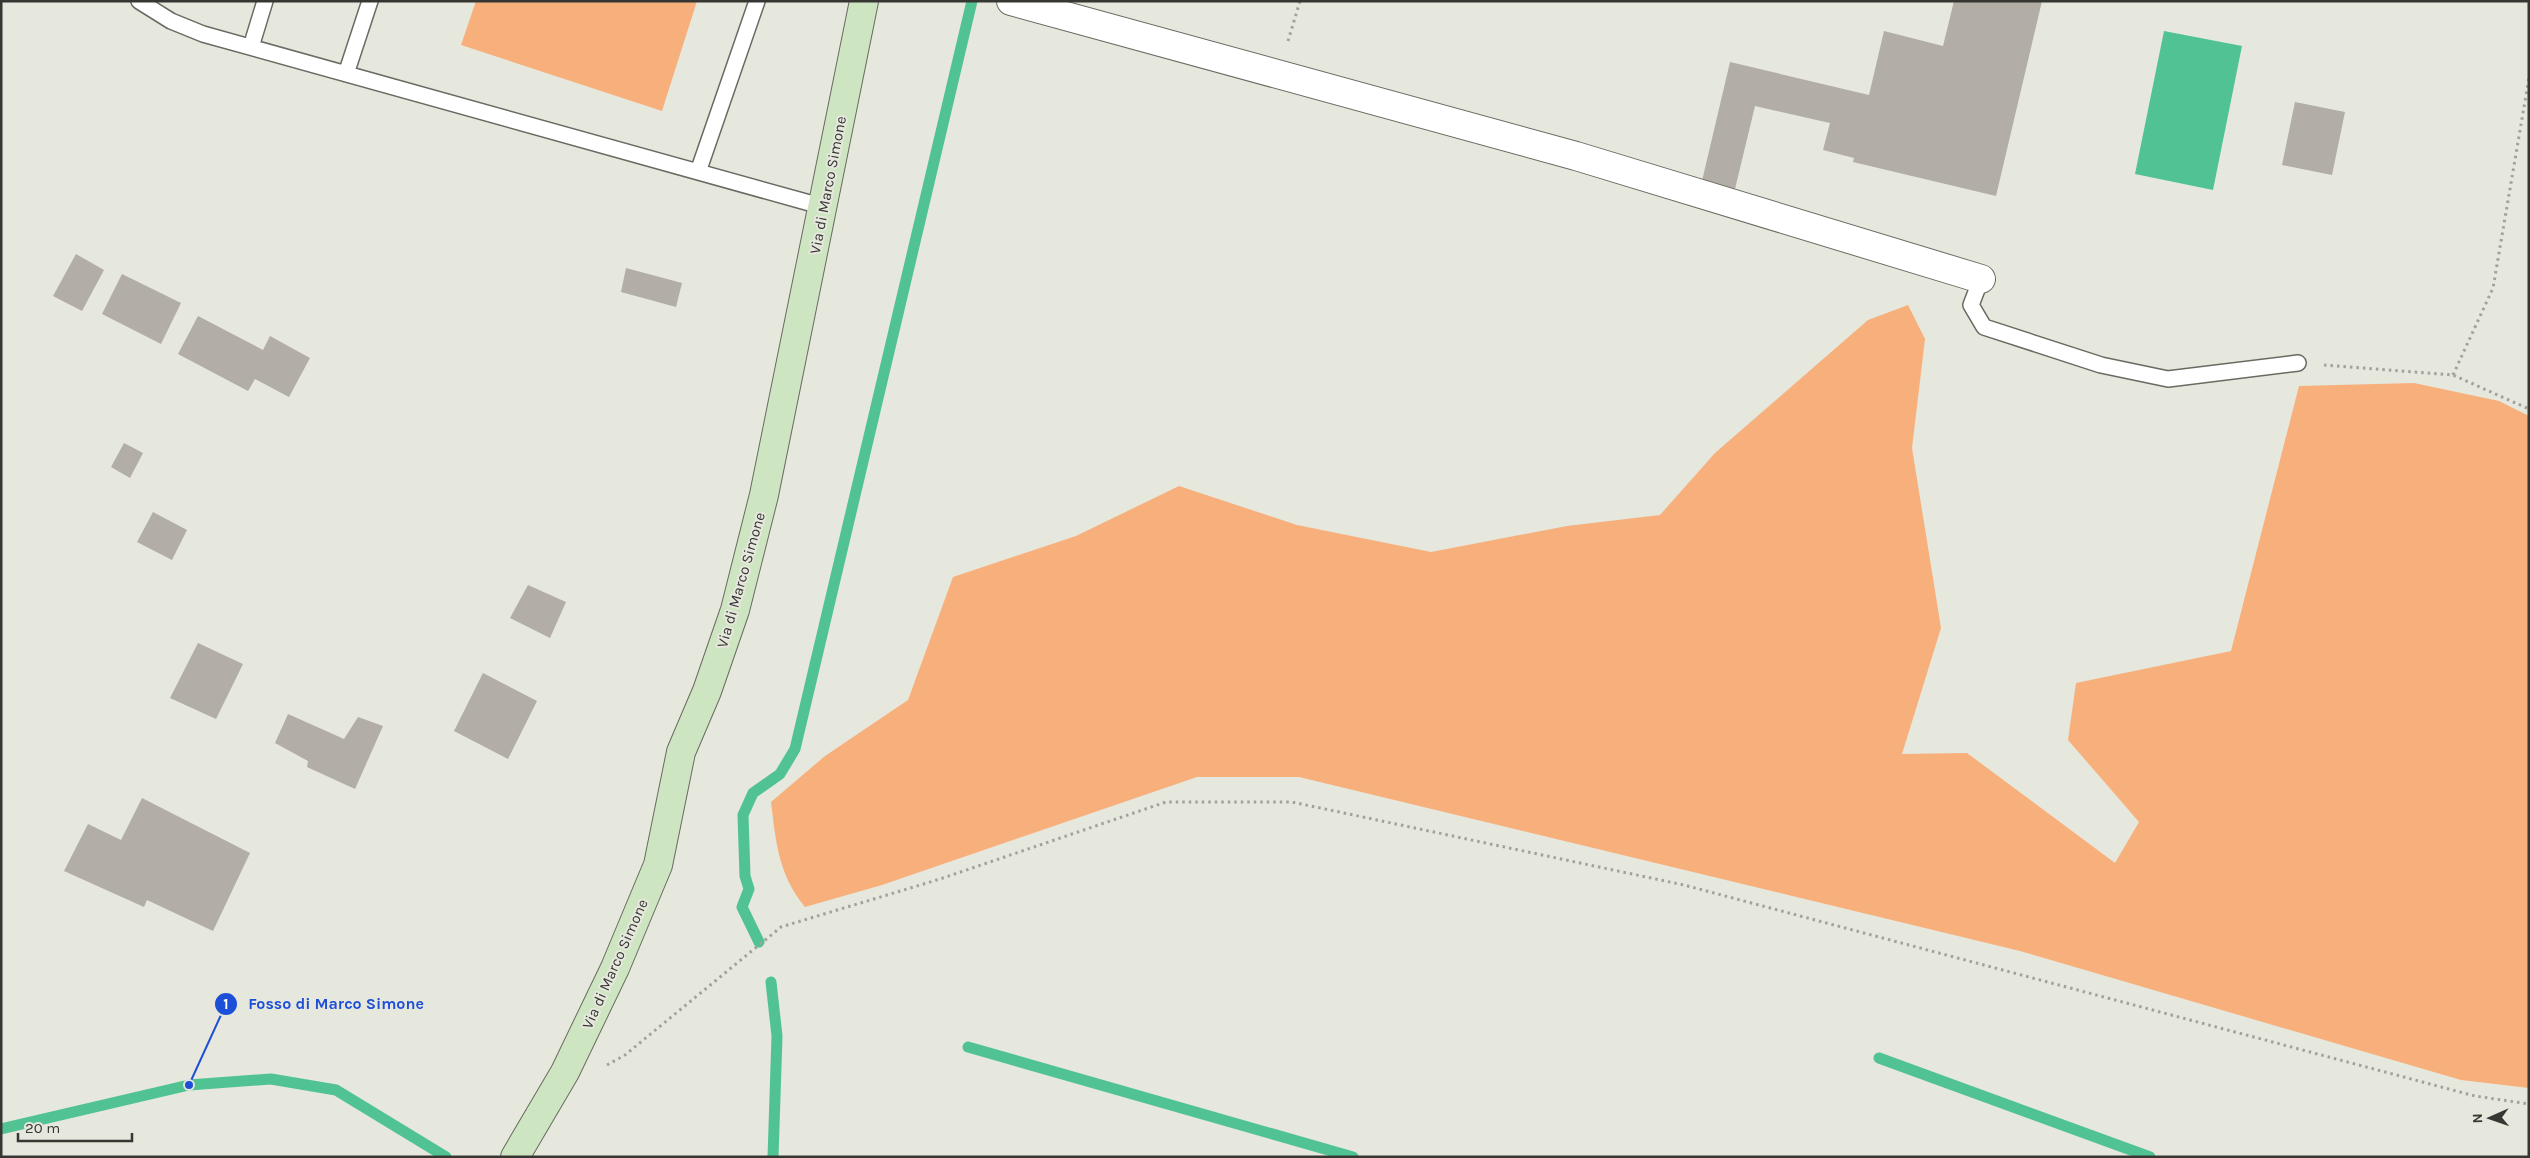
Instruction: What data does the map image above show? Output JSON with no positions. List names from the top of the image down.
{
  "streets": {
    "street": ["Via di Marco Simone"]
  },
  "places": ["Fosso di Marco Simone"],
  "scale_bar": "20 m",
  "north": "left"
}
